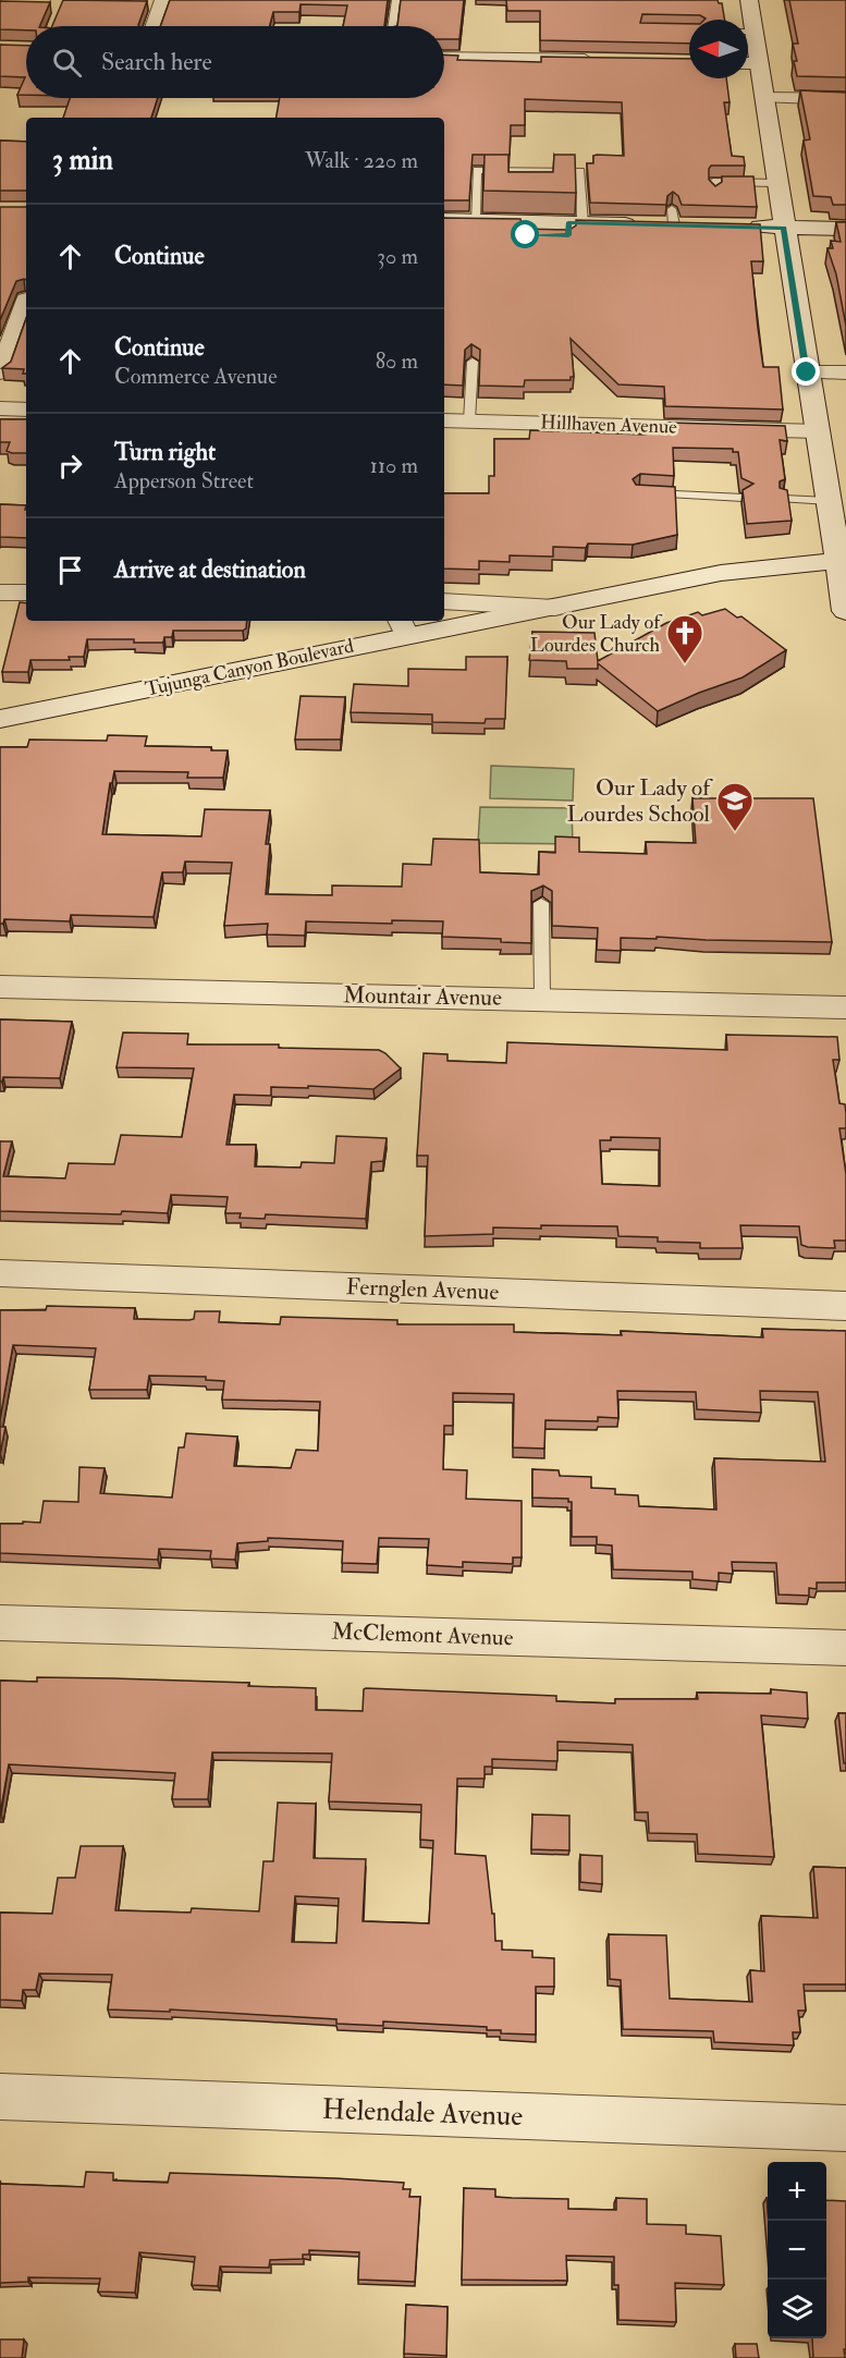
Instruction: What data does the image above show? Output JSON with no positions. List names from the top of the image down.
{
  "streets": {
    "street": [
      "Hillhaven Avenue",
      "Tujunga Canyon Boulevard",
      "Mountair Avenue",
      "Fernglen Avenue",
      "McClemont Avenue",
      "Helendale Avenue"
    ]
  },
  "places": {
    "church": ["Our Lady of Lourdes Church"],
    "school or university": ["Our Lady of Lourdes School"]
  },
  "north": "left",
  "page": {
    "search": "Search here",
    "heading": ["3 min", "Walk · 220 m"],
    "list": [
      ["Continue", "30 m"],
      ["Continue", "Commerce Avenue", "80 m"],
      ["Turn right", "Apperson Street", "110 m"],
      "Arrive at destination"
    ],
    "map_buttons": ["+", "−"]
  }
}
